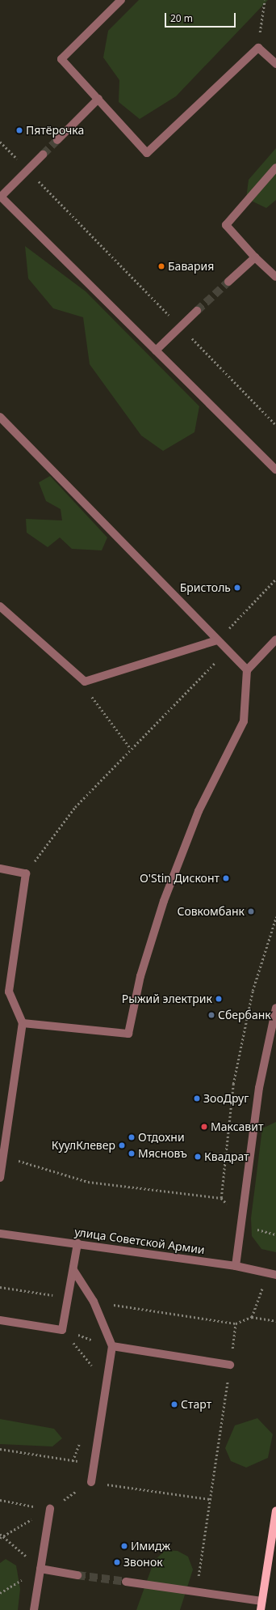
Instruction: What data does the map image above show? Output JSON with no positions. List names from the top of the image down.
{
  "streets": {
    "street": ["улица Советской Армии"]
  },
  "places": [
    "Пятёрочка",
    "Бавария",
    "Бристоль",
    "O'Stin Дисконт",
    "Совкомбанк",
    "Рыжий электрик",
    "Сбербанк",
    "ЗооДруг",
    "Максавит",
    "Отдохни",
    "КуулКлевер",
    "Мясновъ",
    "Квадрат",
    "Старт",
    "Имидж",
    "Звонок"
  ],
  "scale_bar": "20 m"
}
